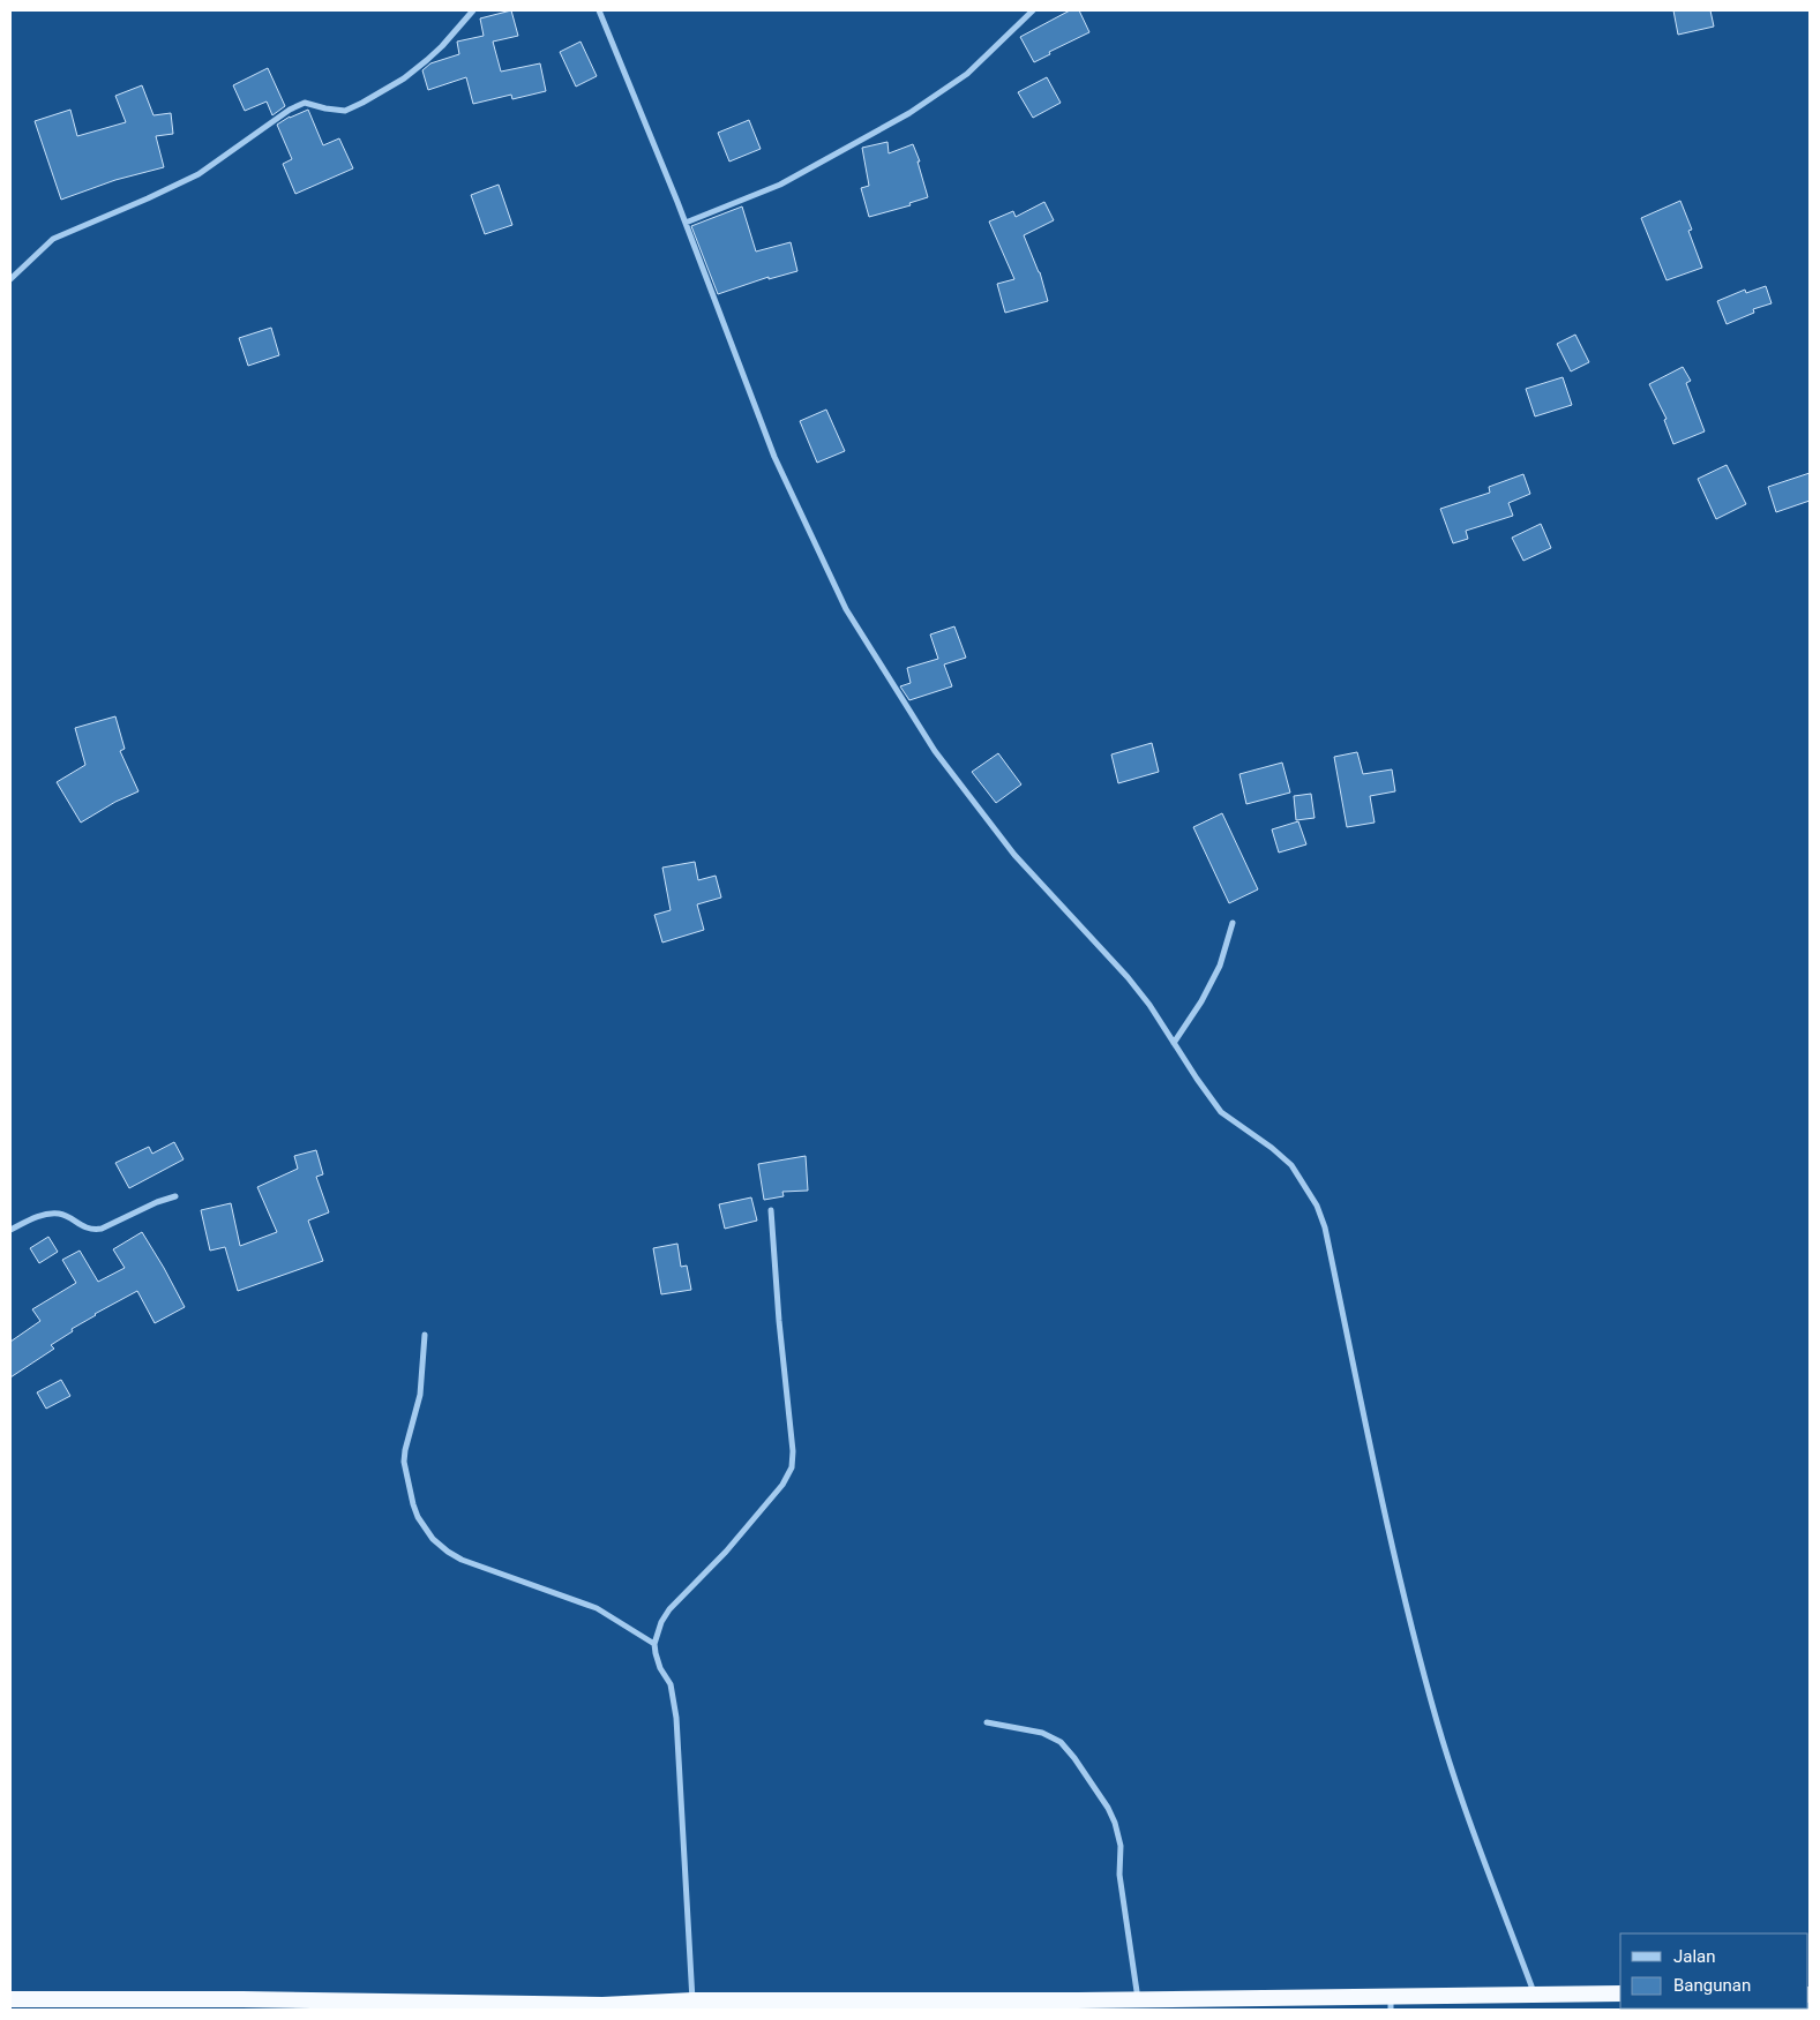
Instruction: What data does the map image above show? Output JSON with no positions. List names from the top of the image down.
{
  "legend": ["Jalan", "Bangunan"]
}
